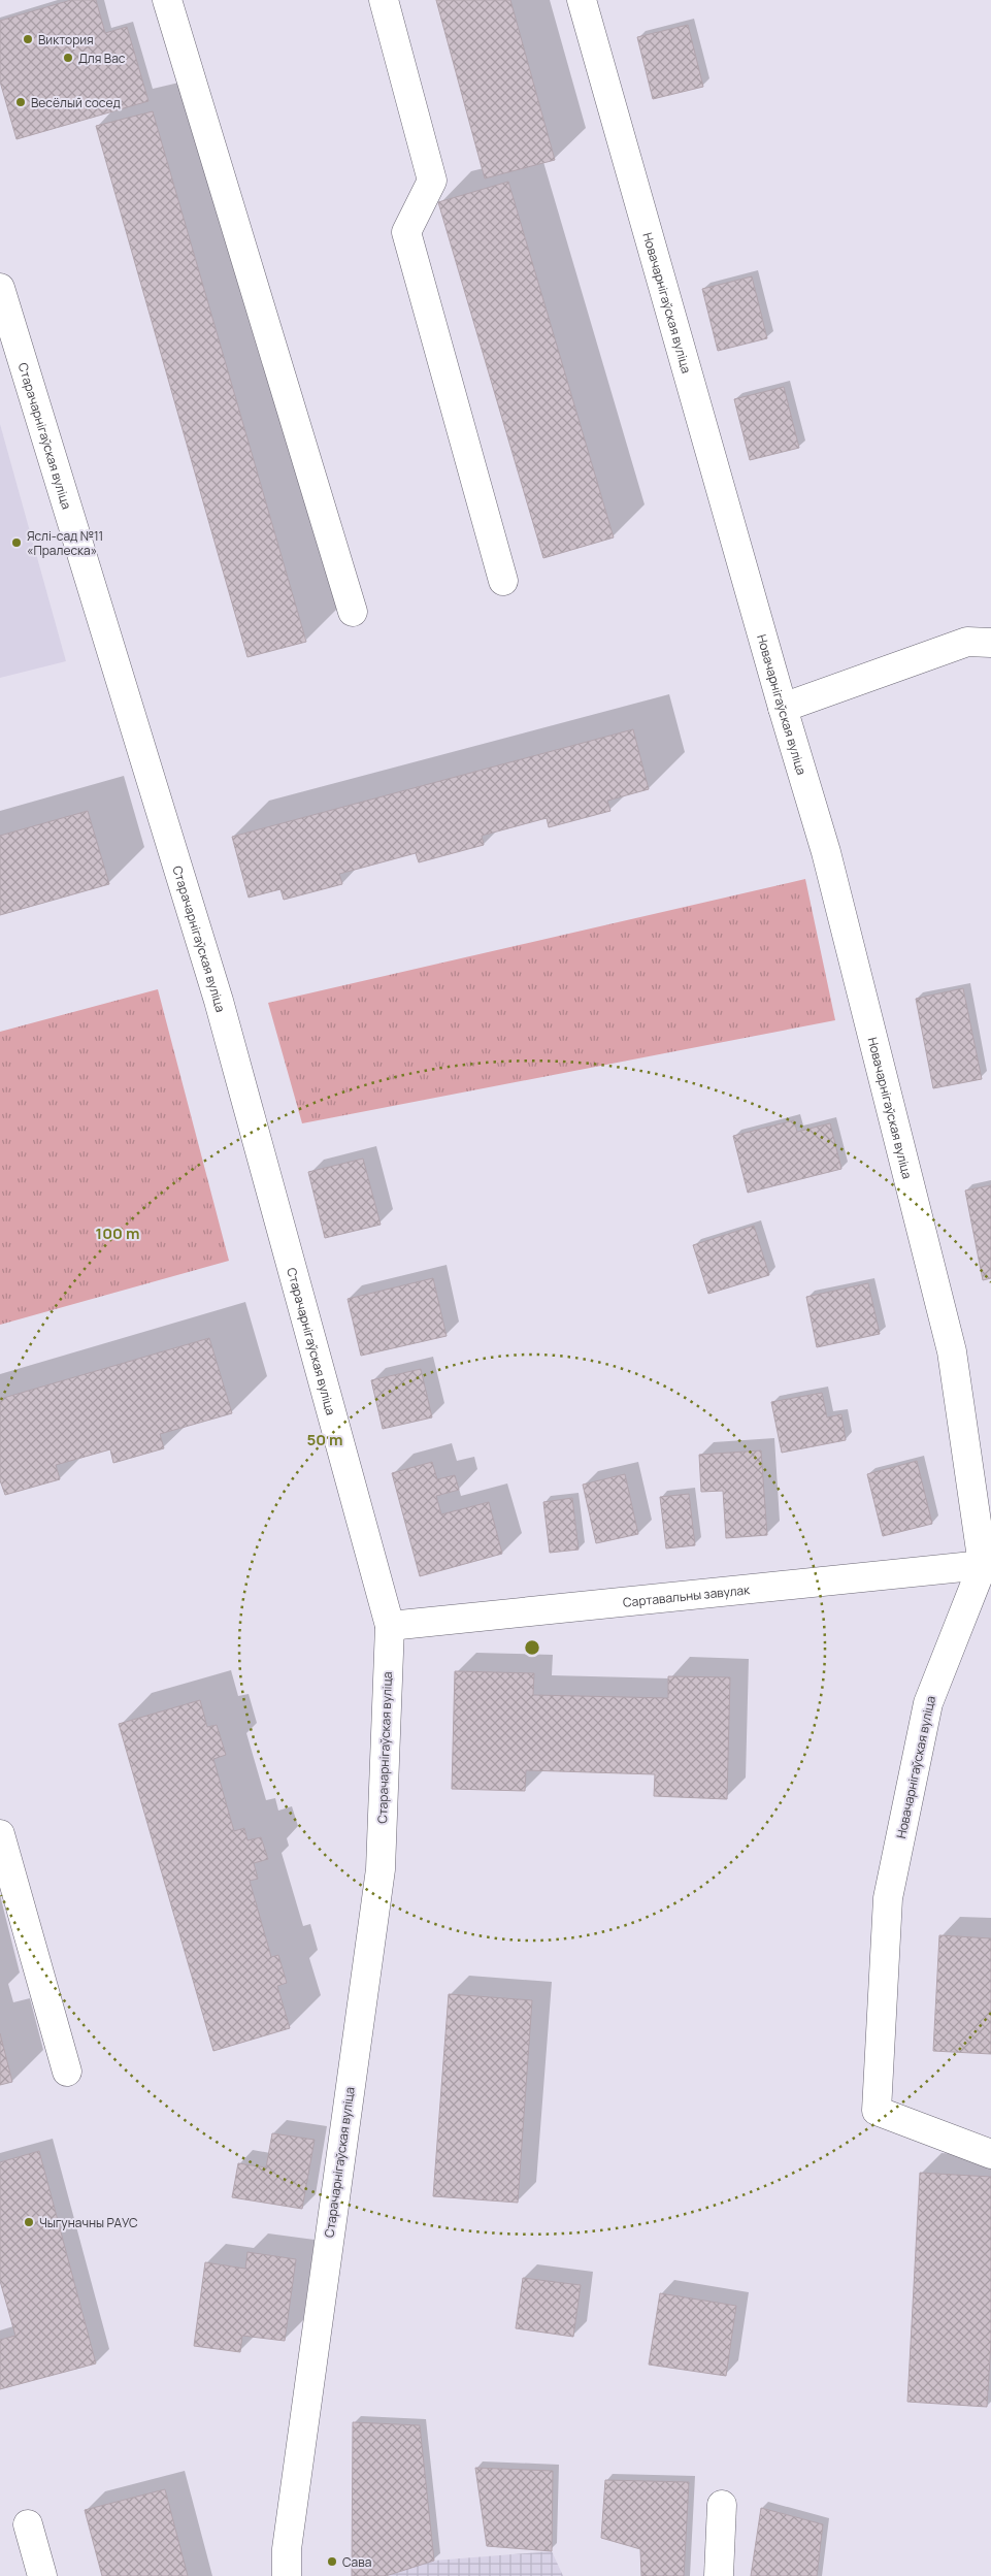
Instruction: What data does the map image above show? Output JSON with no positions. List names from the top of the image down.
{
  "streets": {
    "street": ["Новачарнігаўская вуліца", "Старачарнігаўская вуліца", "Сартавальны завулак"]
  },
  "crossings": [
    ["Новачарнігаўская вуліца", "Сартавальны завулак"],
    ["Старачарнігаўская вуліца", "Сартавальны завулак"]
  ],
  "places": [
    "Виктория",
    "Для Вас",
    "Весёлый сосед",
    "Яслі-сад №11 «Пралеска»",
    "Чыгуначны РАУС",
    "Сава"
  ],
  "rings": ["100 m", "50 m"]
}
